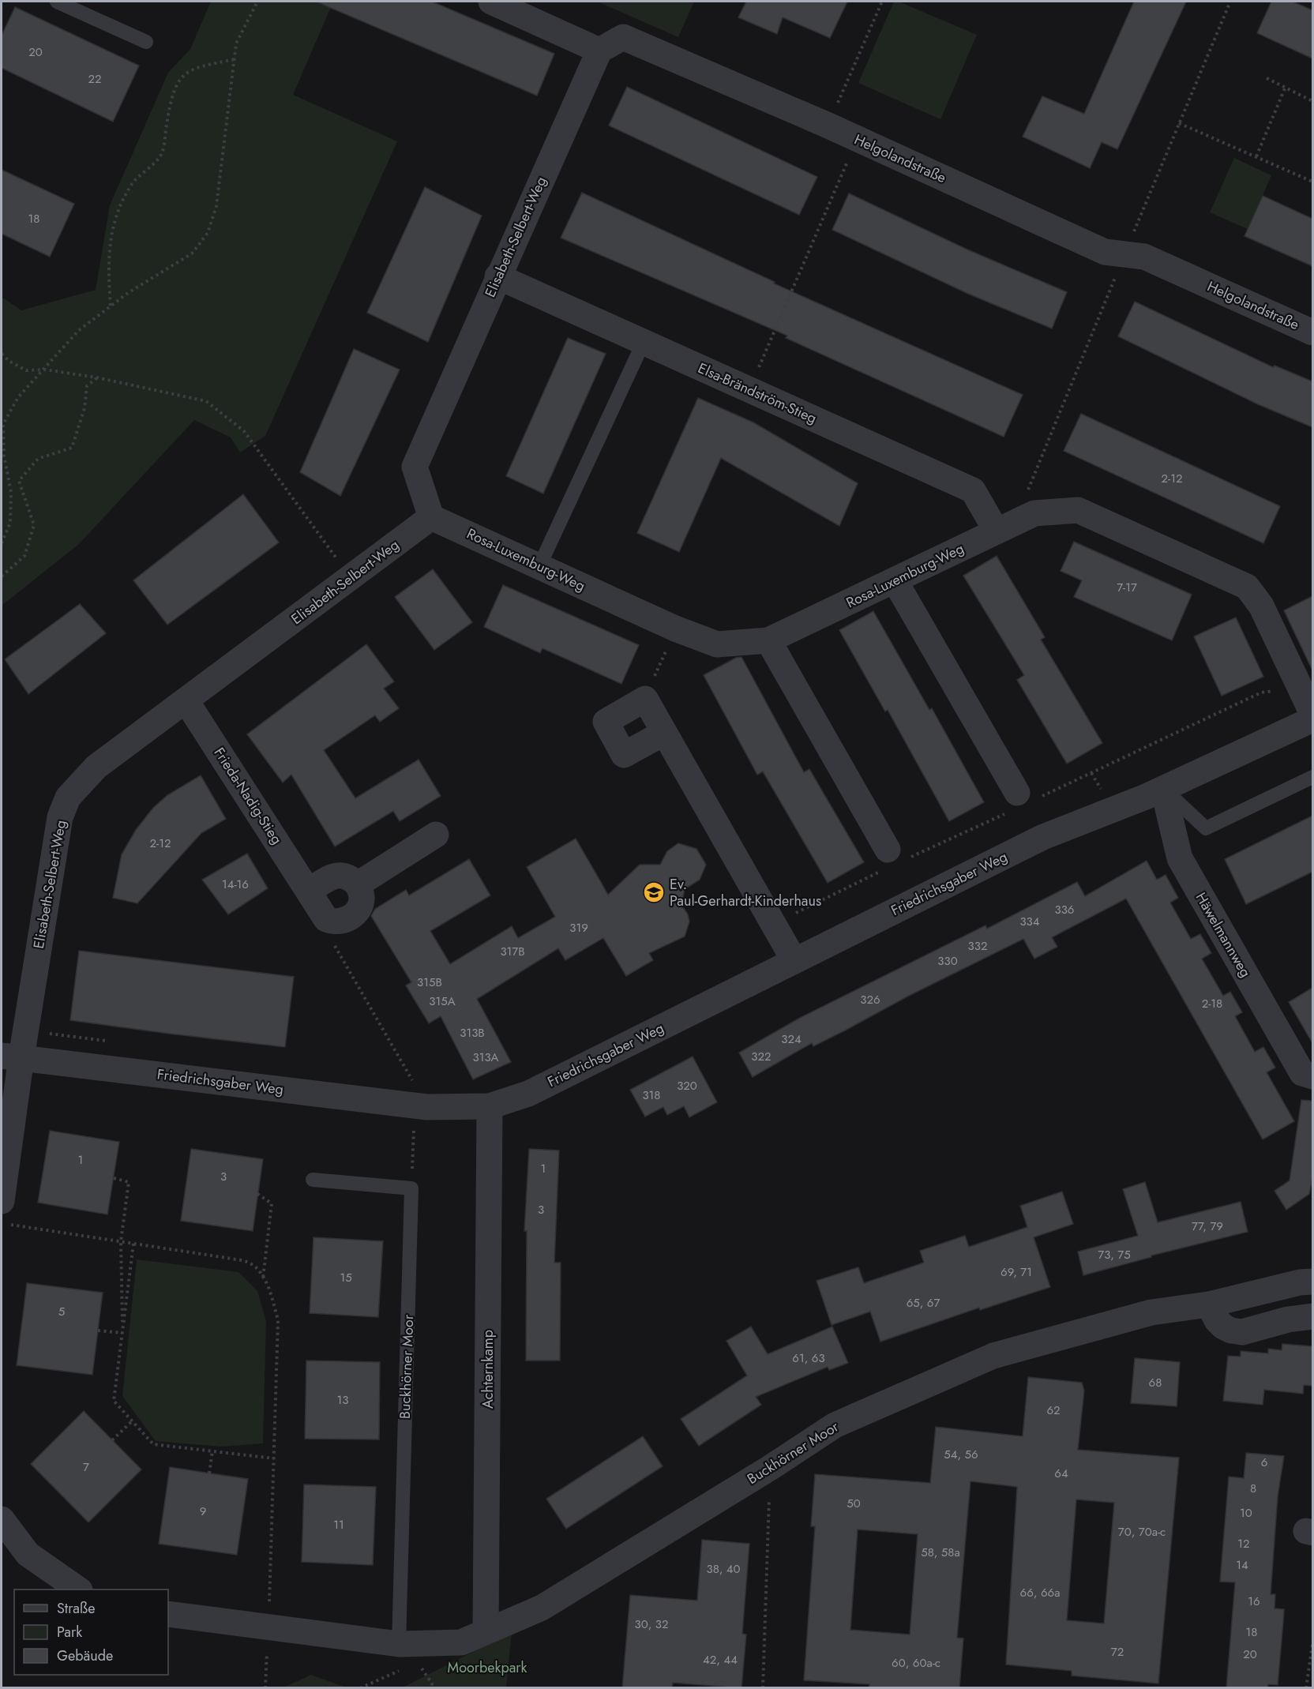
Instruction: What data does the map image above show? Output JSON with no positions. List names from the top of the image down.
{
  "streets": {
    "street": [
      "Helgolandstraße",
      "Elisabeth-Selbert-Weg",
      "Elsa-Brändström-Stieg",
      "Rosa-Luxemburg-Weg",
      "Frieda-Nadig-Stieg",
      "Friedrichsgaber Weg",
      "Häwelmannweg",
      "Buckhörner Moor",
      "Achternkamp"
    ]
  },
  "crossings": [
    ["Helgolandstraße", "Elisabeth-Selbert-Weg"],
    ["Elisabeth-Selbert-Weg", "Elsa-Brändström-Stieg"],
    ["Elisabeth-Selbert-Weg", "Rosa-Luxemburg-Weg"],
    ["Elisabeth-Selbert-Weg", "Frieda-Nadig-Stieg"],
    ["Elisabeth-Selbert-Weg", "Friedrichsgaber Weg"],
    ["Elsa-Brändström-Stieg", "Rosa-Luxemburg-Weg"],
    ["Friedrichsgaber Weg", "Häwelmannweg"],
    ["Friedrichsgaber Weg", "Achternkamp"],
    ["Buckhörner Moor", "Achternkamp"]
  ],
  "parks": ["Moorbekpark"],
  "places": {
    "school or university": ["Ev. Paul-Gerhardt-Kinderhaus"]
  },
  "house_numbers": [
    "20",
    "22",
    "18",
    "2-12",
    "7-17",
    "2-12",
    "14-16",
    "336",
    "334",
    "319",
    "332",
    "317B",
    "330",
    "315B",
    "326",
    "315A",
    "2-18",
    "313B",
    "324",
    "322",
    "313A",
    "320",
    "318",
    "1",
    "1",
    "3",
    "3",
    "77, 79",
    "73, 75",
    "69, 71",
    "15",
    "65, 67",
    "5",
    "61, 63",
    "68",
    "13",
    "62",
    "54, 56",
    "6",
    "7",
    "64",
    "8",
    "50",
    "9",
    "10",
    "11",
    "70, 70a-c",
    "12",
    "58, 58a",
    "14",
    "38, 40",
    "66, 66a",
    "16",
    "30, 32",
    "18",
    "72",
    "20",
    "42, 44",
    "60, 60a-c"
  ],
  "legend": ["Straße", "Park", "Gebäude"]
}
